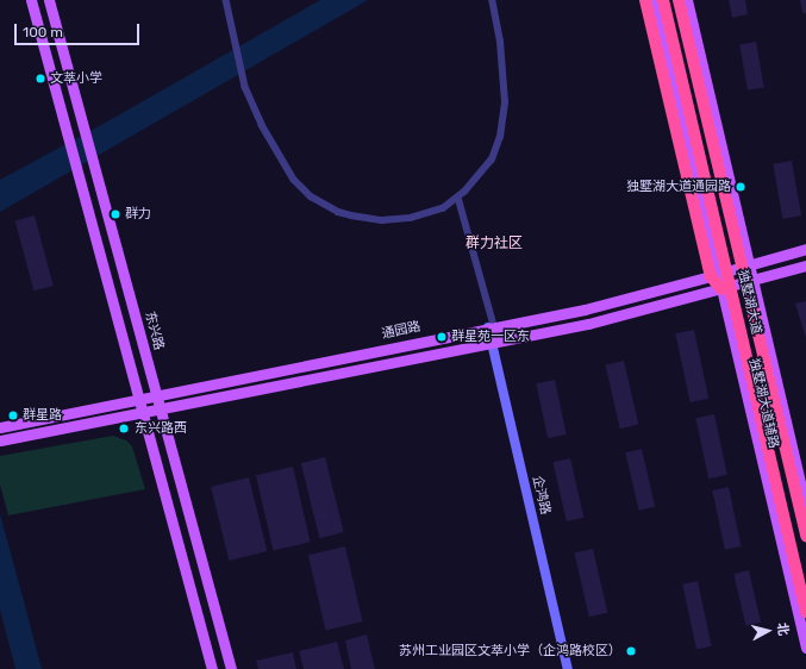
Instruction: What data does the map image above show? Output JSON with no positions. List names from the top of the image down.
{
  "streets": {
    "highway": ["独墅湖大道"],
    "main road": ["东兴路", "通园路", "独墅湖大道辅路"],
    "street": ["企鸿路"]
  },
  "crossings": [
    ["东兴路", "通园路"],
    ["通园路", "独墅湖大道辅路"],
    ["通园路", "企鸿路"]
  ],
  "districts": ["群力社区"],
  "places": [
    "文萃小学",
    "独墅湖大道通园路",
    "群力",
    "群星苑一区东",
    "群星路",
    "东兴路西",
    "苏州工业园区文萃小学（企鸿路校区）"
  ],
  "scale_bar": "100 m",
  "north": "right"
}
